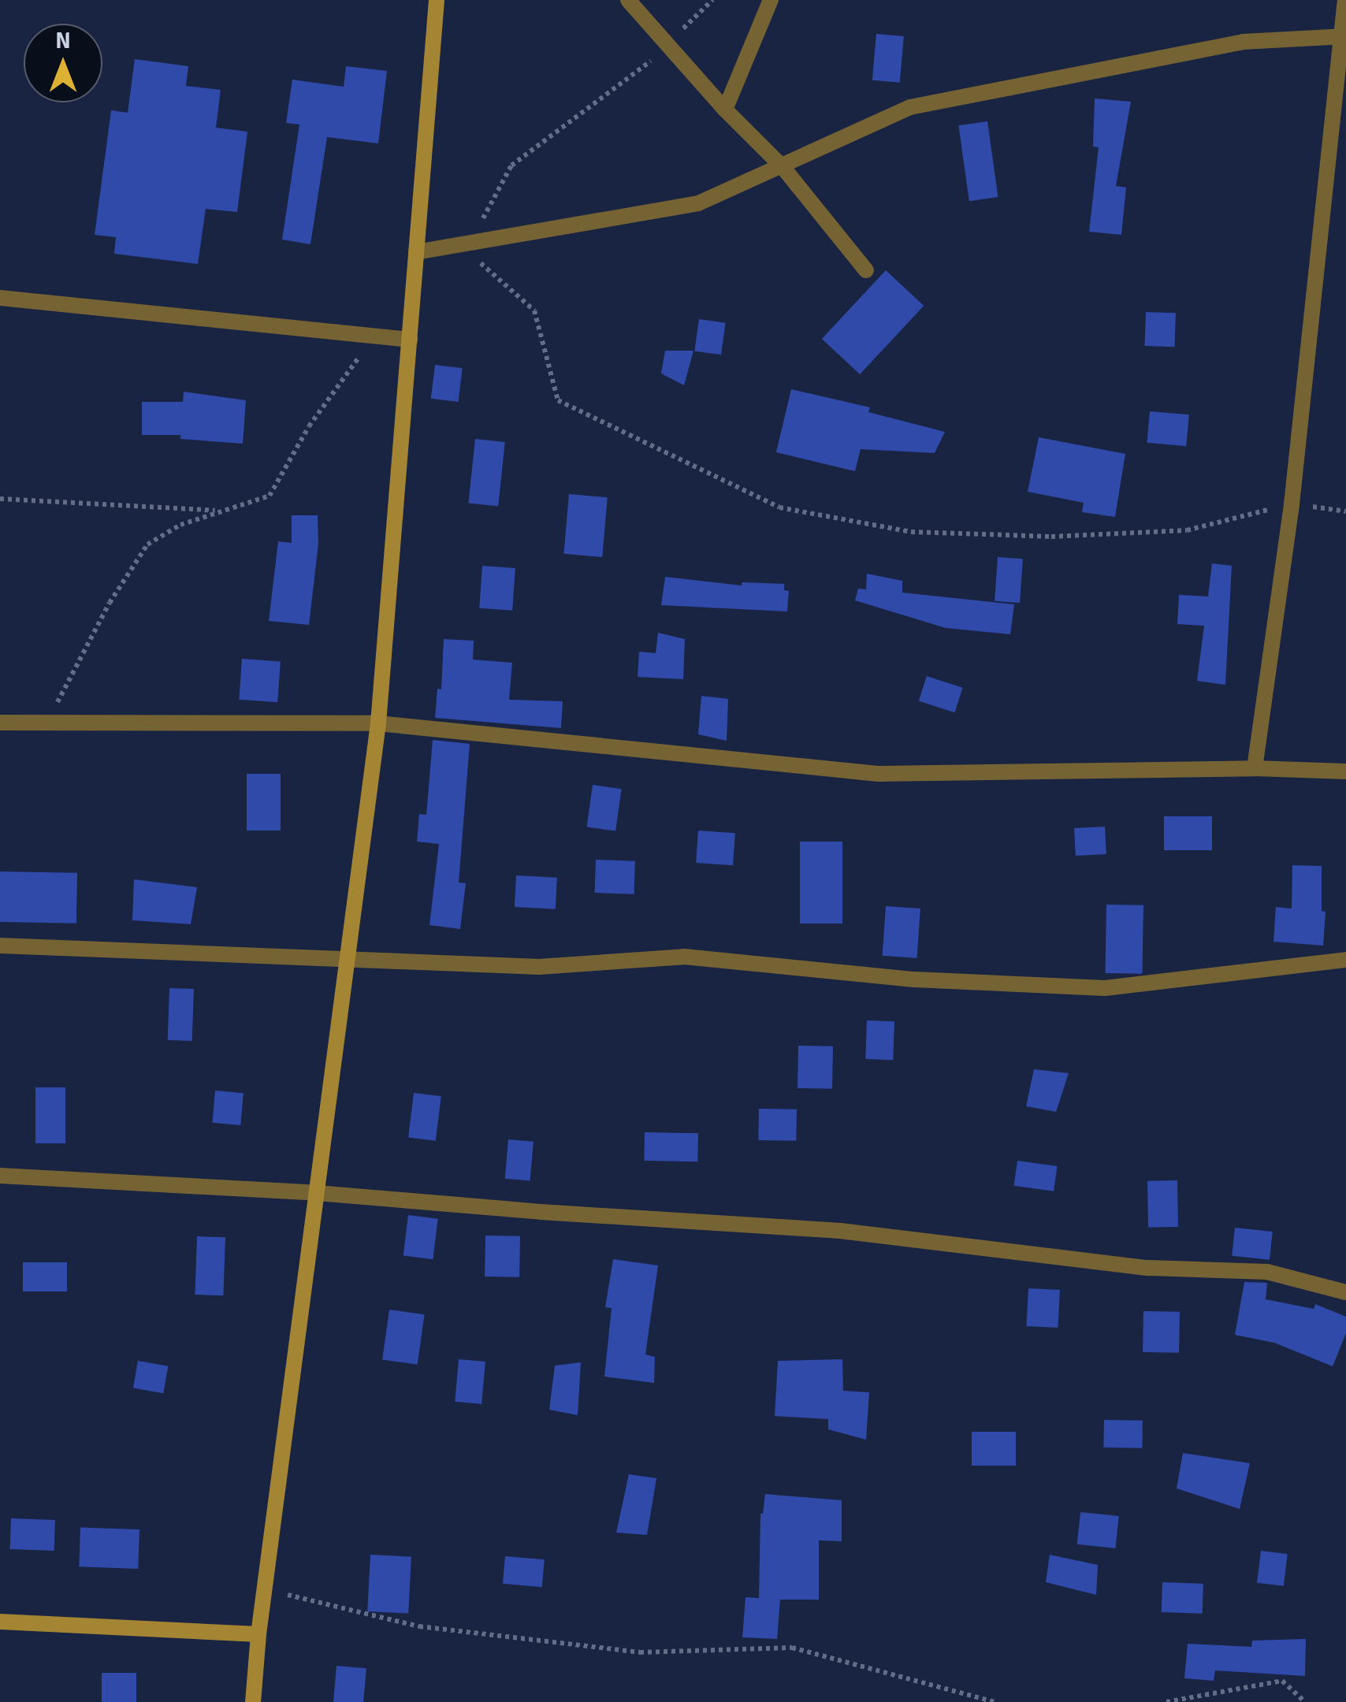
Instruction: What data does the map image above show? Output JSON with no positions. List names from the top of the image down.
{
  "north": "top"
}
